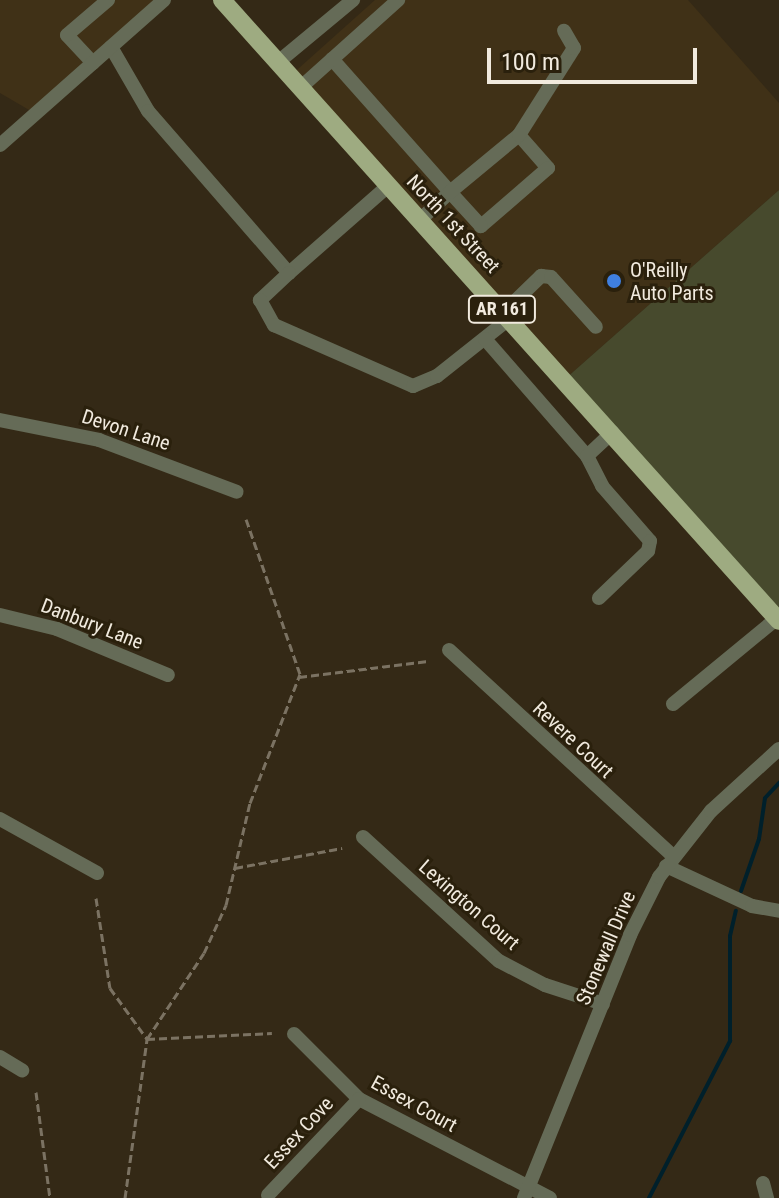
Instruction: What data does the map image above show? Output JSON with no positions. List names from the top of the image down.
{
  "streets": {
    "main road": ["North 1st Street", "AR 161"],
    "street": [
      "Devon Lane",
      "Danbury Lane",
      "Revere Court",
      "Lexington Court",
      "Stonewall Drive",
      "Essex Court",
      "Essex Cove"
    ]
  },
  "crossings": [
    ["Revere Court", "Stonewall Drive"],
    ["Lexington Court", "Stonewall Drive"],
    ["Stonewall Drive", "Essex Court"],
    ["Essex Court", "Essex Cove"]
  ],
  "places": ["O'Reilly Auto Parts"],
  "scale_bar": "100 m"
}
